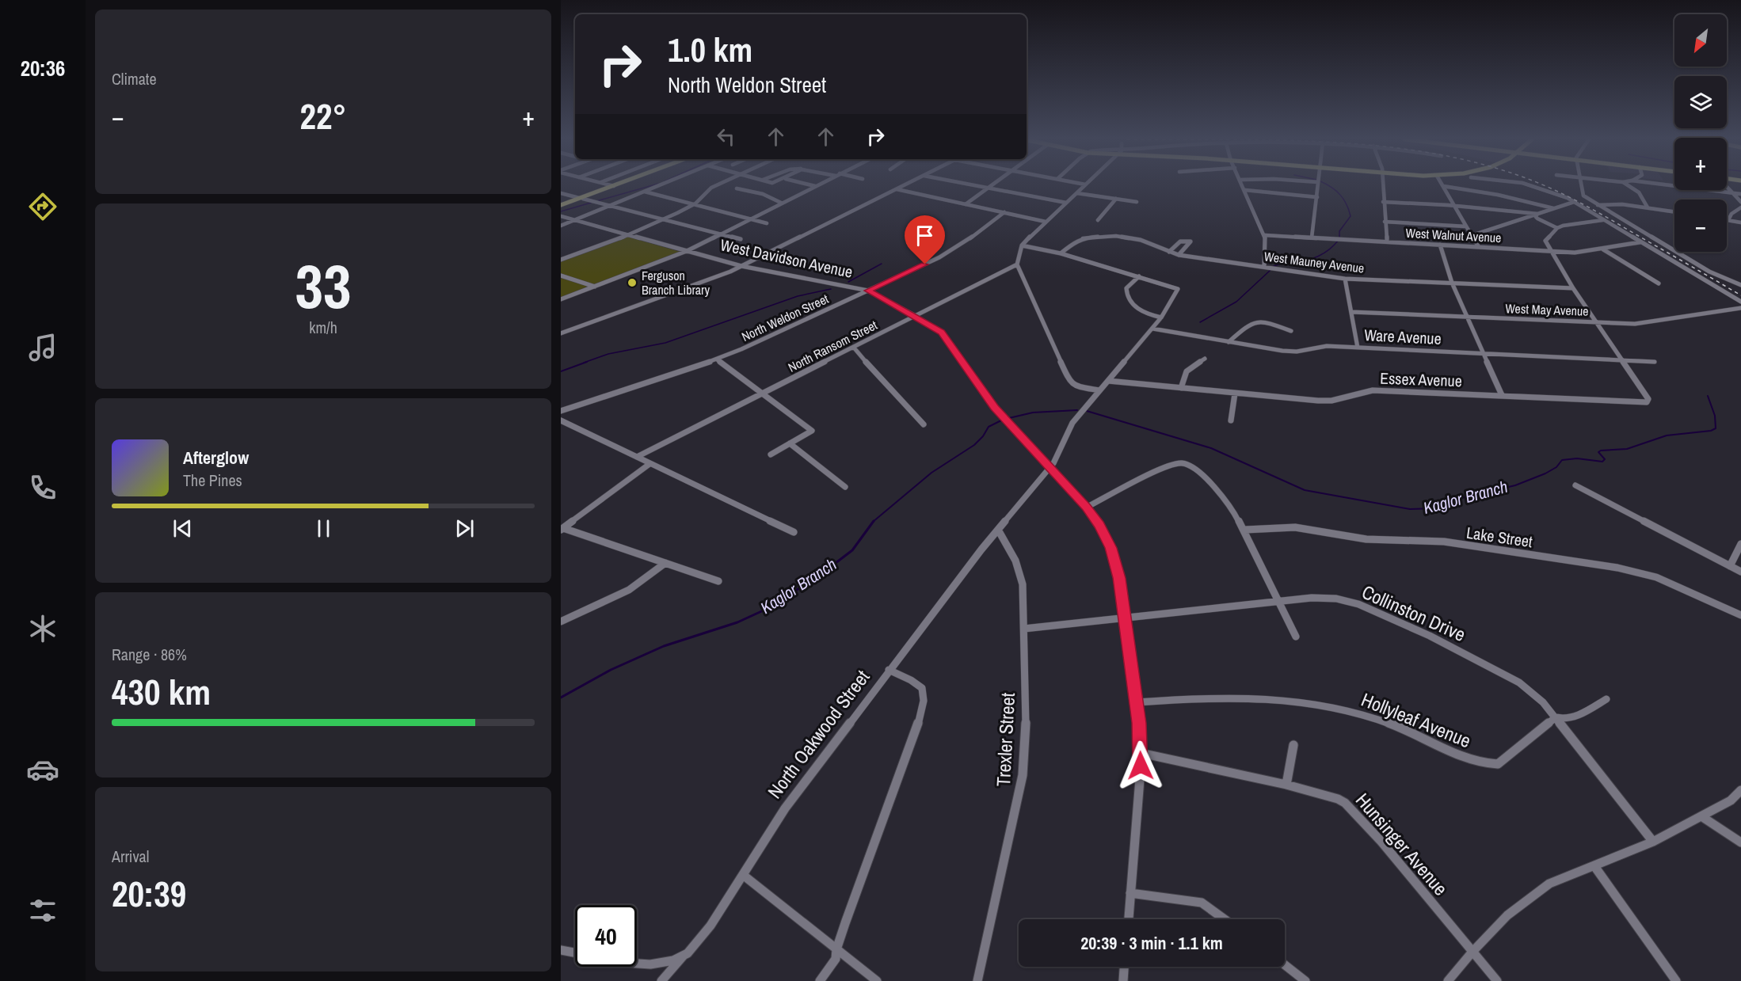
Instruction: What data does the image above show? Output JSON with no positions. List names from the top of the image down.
{
  "streets": {
    "street": [
      "West Walnut Avenue",
      "West Davidson Avenue",
      "West Mauney Avenue",
      "West May Avenue",
      "North Weldon Street",
      "Ware Avenue",
      "North Ransom Street",
      "Essex Avenue",
      "Lake Street",
      "Collinston Drive",
      "Hollyleaf Avenue",
      "North Oakwood Street",
      "Trexler Street",
      "Hunsinger Avenue"
    ]
  },
  "crossings": [
    ["West Davidson Avenue", "North Weldon Street"],
    ["West Davidson Avenue", "North Ransom Street"],
    ["West Davidson Avenue", "Collinston Drive"],
    ["West Davidson Avenue", "Hollyleaf Avenue"],
    ["West Davidson Avenue", "North Oakwood Street"],
    ["West Davidson Avenue", "Hunsinger Avenue"],
    ["Ware Avenue", "Essex Avenue"],
    ["Ware Avenue", "North Oakwood Street"],
    ["Essex Avenue", "North Oakwood Street"],
    ["Collinston Drive", "Hollyleaf Avenue"],
    ["Collinston Drive", "Trexler Street"],
    ["North Oakwood Street", "Trexler Street"]
  ],
  "water": ["Kaglor Branch"],
  "places": ["Ferguson Branch Library"],
  "north": "bottom left",
  "page": {
    "tabs": "20:36",
    "tile": [
      "Climate",
      ["33", "km/h"],
      ["Range · 86%", "430 km"],
      ["Arrival", "20:39"]
    ],
    "map_buttons": ["+", "−"],
    "turn": ["1.0 km", "North Weldon Street"],
    "heat": ["−", "22°", "+"],
    "song": ["Afterglow", "The Pines"],
    "limit": "40",
    "trip": "20:39 · 3 min · 1.1 km"
  }
}
